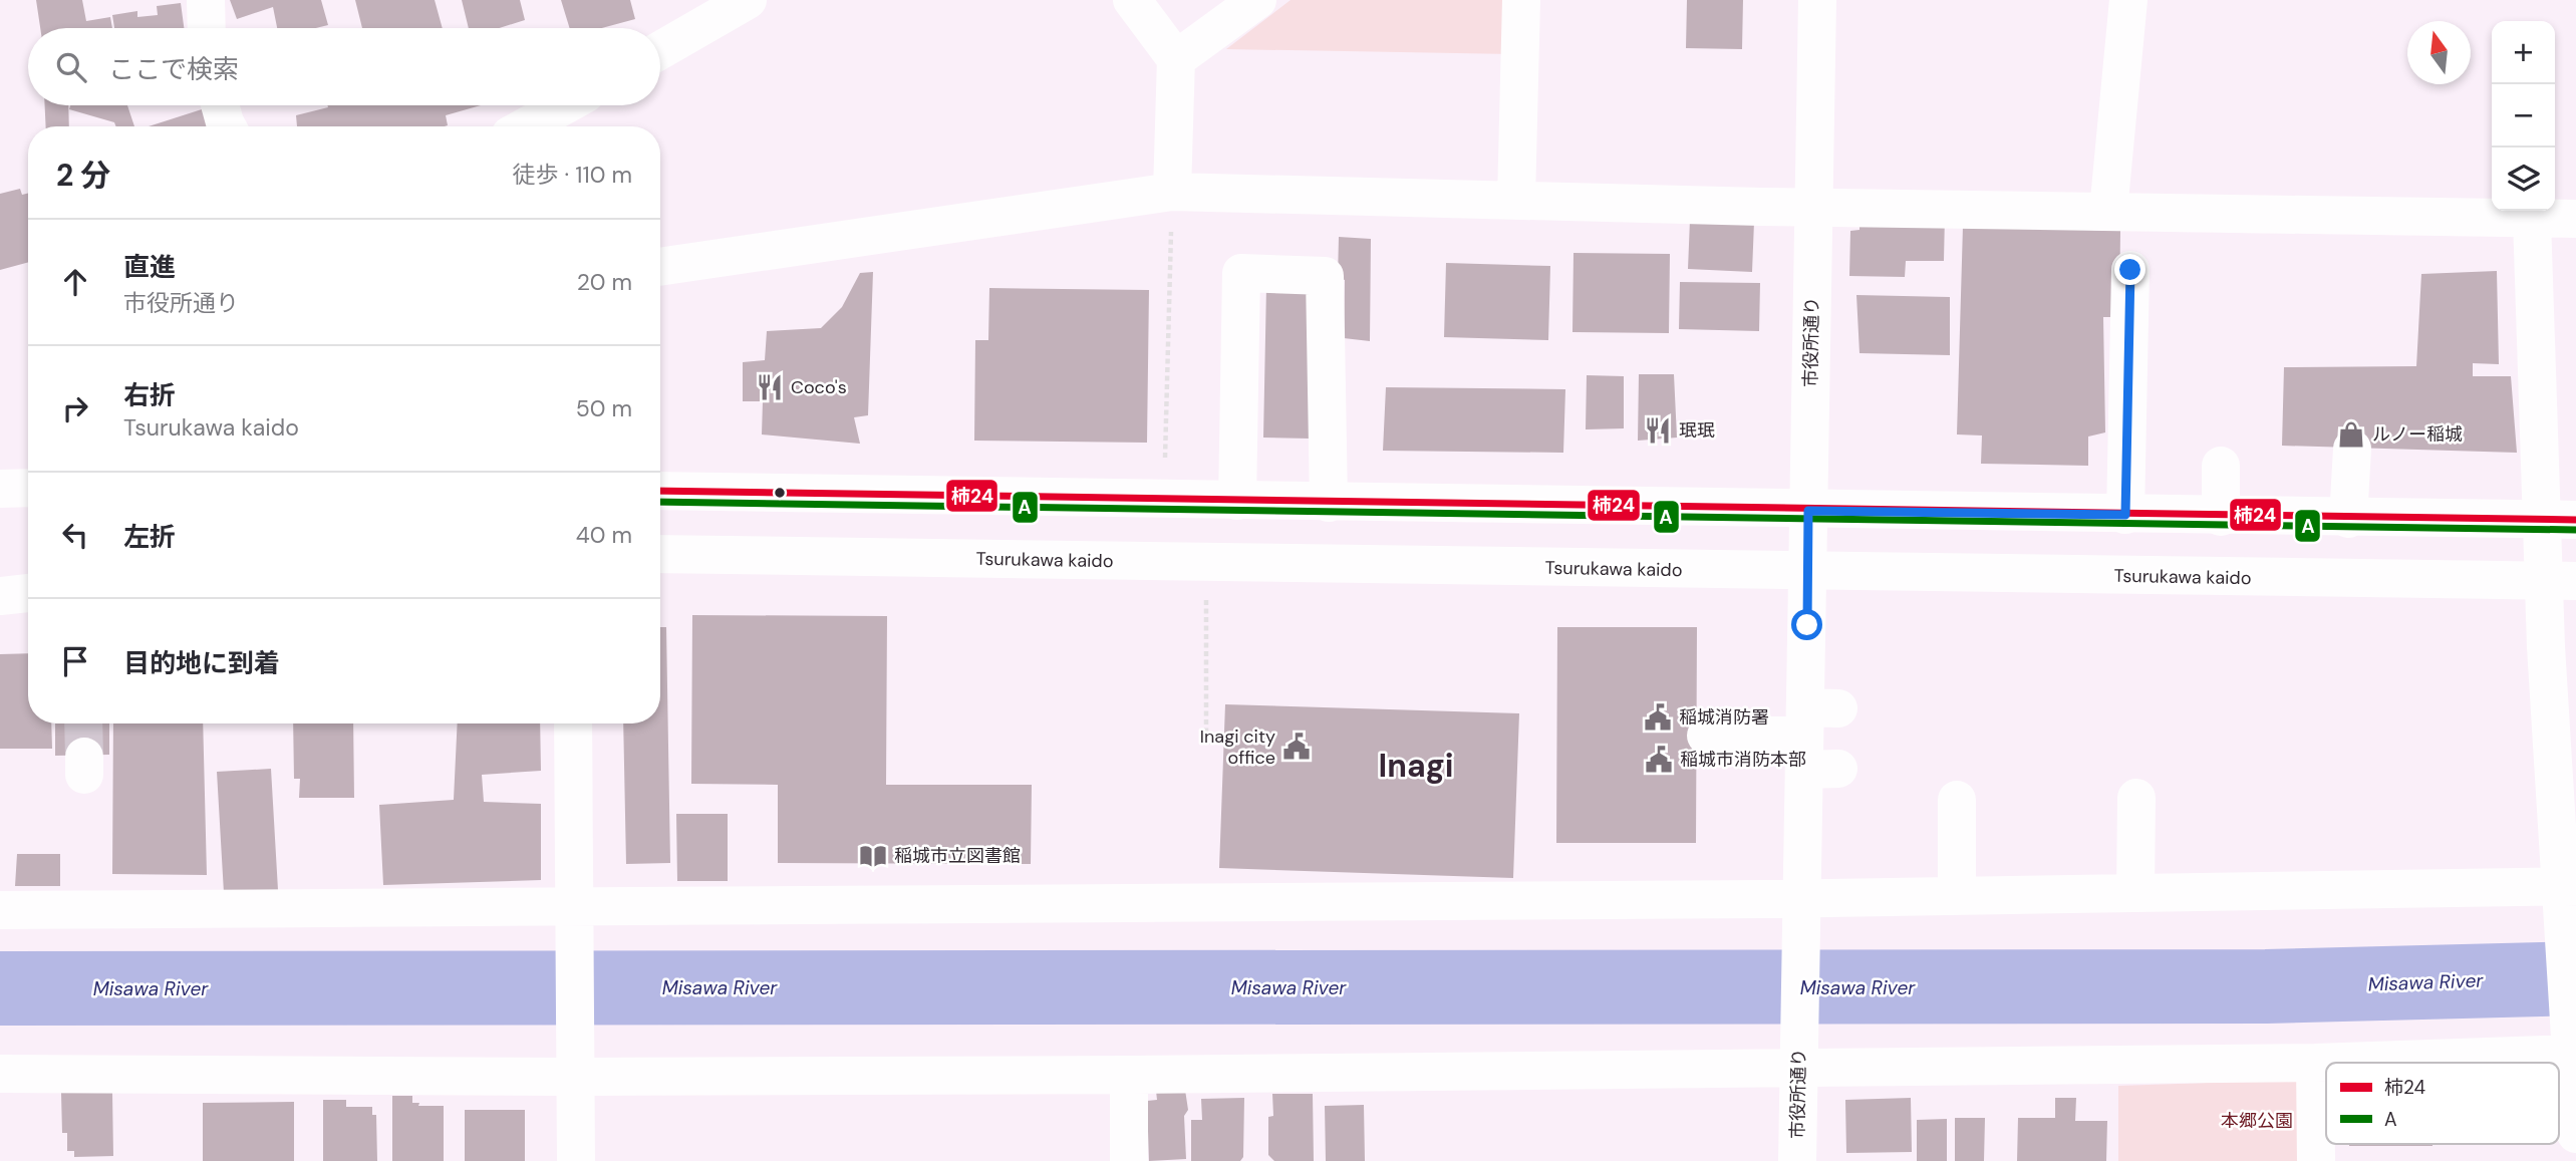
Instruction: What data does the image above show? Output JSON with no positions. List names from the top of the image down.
{
  "streets": {
    "street": ["市役所通り", "Tsurukawa kaido"]
  },
  "crossings": [
    ["市役所通り", "Tsurukawa kaido"]
  ],
  "districts": ["Inagi"],
  "water": ["Misawa River"],
  "parks": ["本郷公園"],
  "places": {
    "restaurant": ["Coco's", "珉珉"],
    "shop": ["ルノー稲城"],
    "public building": ["稲城消防署", "Inagi city office", "稲城市消防本部"],
    "library": ["稲城市立図書館"]
  },
  "lines": ["transit line 柿24", "transit line A"],
  "legend": ["柿24", "A"],
  "north": "top",
  "page": {
    "map_buttons": ["+", "−"],
    "search": "ここで検索",
    "heading": ["2 分", "徒歩 · 110 m"],
    "list": [
      ["直進", "市役所通り", "20 m"],
      ["右折", "Tsurukawa kaido", "50 m"],
      ["左折", "40 m"],
      "目的地に到着"
    ]
  }
}
